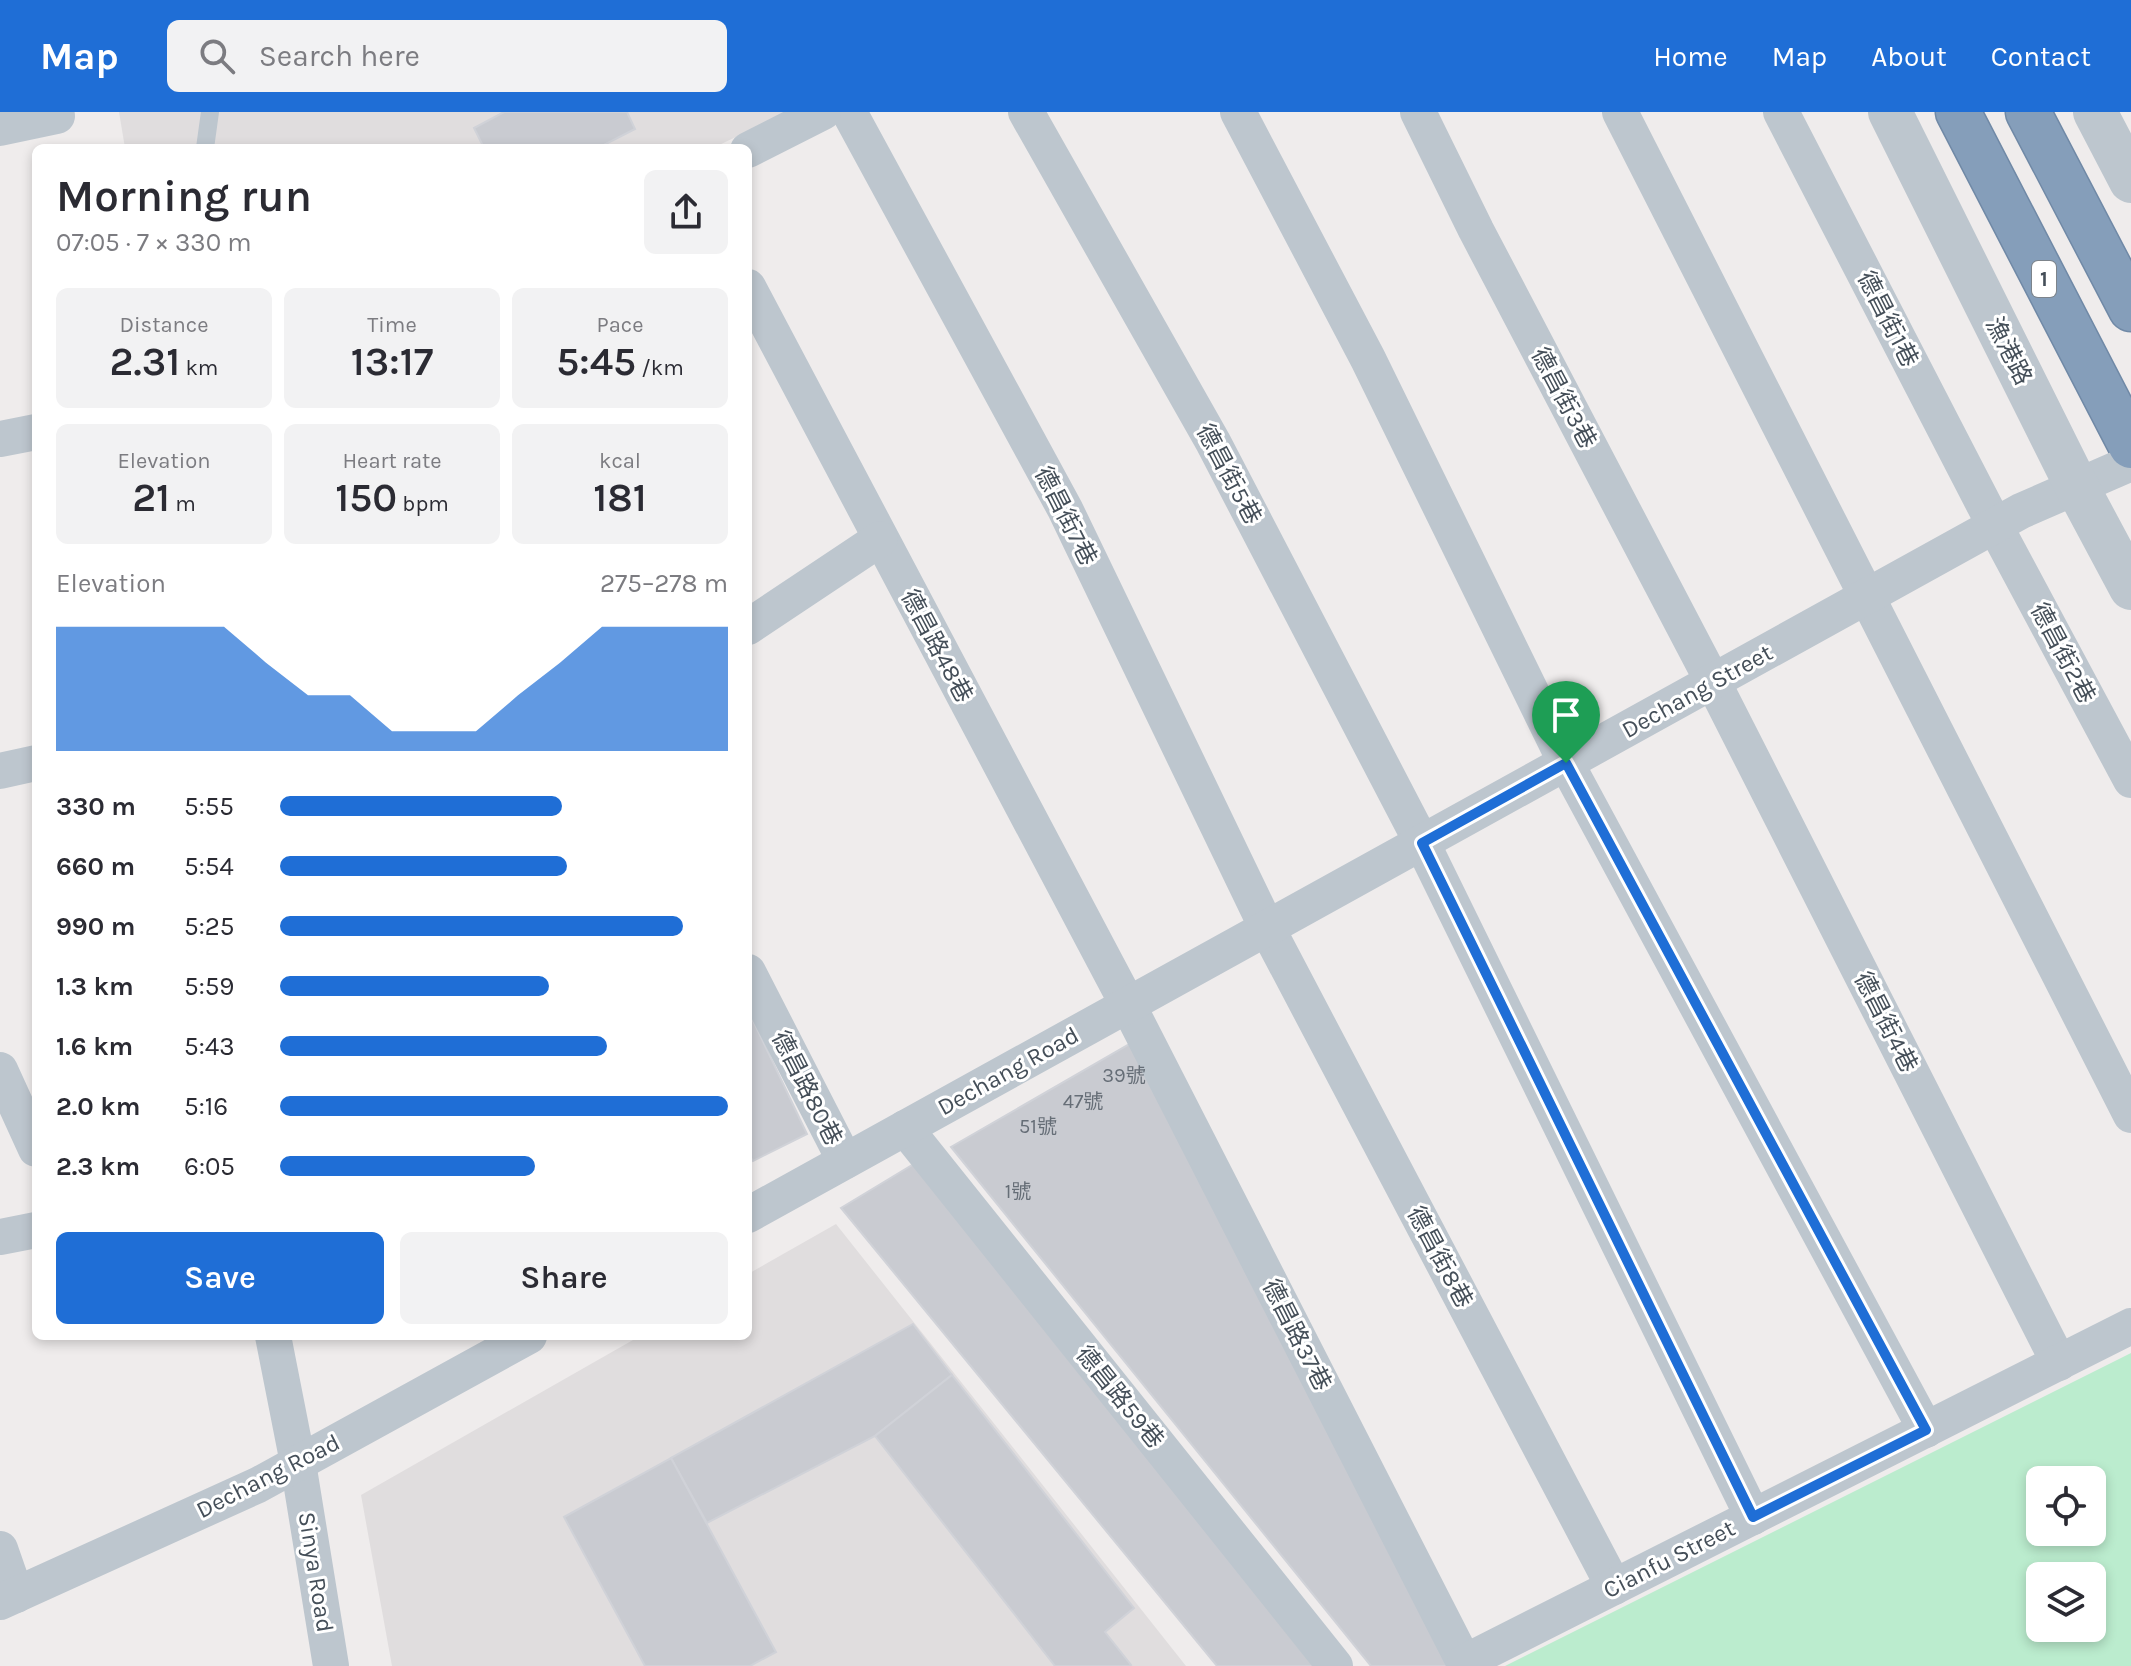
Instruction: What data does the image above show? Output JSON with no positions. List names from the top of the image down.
{
  "streets": {
    "highway": ["1"],
    "street": [
      "德昌街1巷",
      "漁港路",
      "德昌街3巷",
      "德昌街5巷",
      "德昌街7巷",
      "德昌路48巷",
      "德昌街2巷",
      "Dechang Street",
      "德昌街4巷",
      "Dechang Road",
      "德昌路80巷",
      "德昌街8巷",
      "德昌路37巷",
      "德昌路59巷",
      "Cianfu Street",
      "Sinya Road"
    ]
  },
  "crossings": [
    ["德昌街1巷", "德昌街2巷"],
    ["德昌街1巷", "Dechang Street"],
    ["漁港路", "Dechang Street"],
    ["德昌街3巷", "Dechang Street"],
    ["德昌街3巷", "德昌街4巷"],
    ["德昌街5巷", "Dechang Street"],
    ["德昌街5巷", "Cianfu Street"],
    ["德昌街7巷", "Dechang Street"],
    ["德昌街7巷", "Dechang Road"],
    ["德昌街7巷", "德昌街8巷"],
    ["德昌路48巷", "Dechang Road"],
    ["德昌路48巷", "德昌路37巷"],
    ["德昌街2巷", "Dechang Street"],
    ["Dechang Street", "德昌街4巷"],
    ["Dechang Street", "Dechang Road"],
    ["Dechang Street", "德昌街8巷"],
    ["德昌街4巷", "Cianfu Street"],
    ["Dechang Road", "德昌路80巷"],
    ["Dechang Road", "德昌街8巷"],
    ["Dechang Road", "德昌路37巷"],
    ["Dechang Road", "德昌路59巷"],
    ["Dechang Road", "Sinya Road"],
    ["德昌街8巷", "Cianfu Street"],
    ["德昌路37巷", "Cianfu Street"]
  ],
  "house_numbers": [
    "39號",
    "47號",
    "51號",
    "1號"
  ],
  "page": {
    "header": "Map",
    "search": "Search here",
    "nav": [
      "Home",
      "Map",
      "About",
      "Contact"
    ],
    "heading": ["Morning run", "07:05 · 7 × 330 m"],
    "stats": [
      ["Distance", "2.31 km"],
      ["Time", "13:17"],
      ["Pace", "5:45 /km"],
      ["Elevation", "21 m"],
      ["Heart rate", "150 bpm"],
      ["kcal", "181"]
    ],
    "chart": ["Elevation", "275–278 m"],
    "list": [
      {
        "name": "330 m",
        "note": "5:55"
      },
      {
        "name": "660 m",
        "note": "5:54"
      },
      {
        "name": "990 m",
        "note": "5:25"
      },
      {
        "name": "1.3 km",
        "note": "5:59"
      },
      {
        "name": "1.6 km",
        "note": "5:43"
      },
      {
        "name": "2.0 km",
        "note": "5:16"
      },
      {
        "name": "2.3 km",
        "note": "6:05"
      }
    ],
    "buttons": ["Save", "Share"]
  }
}
